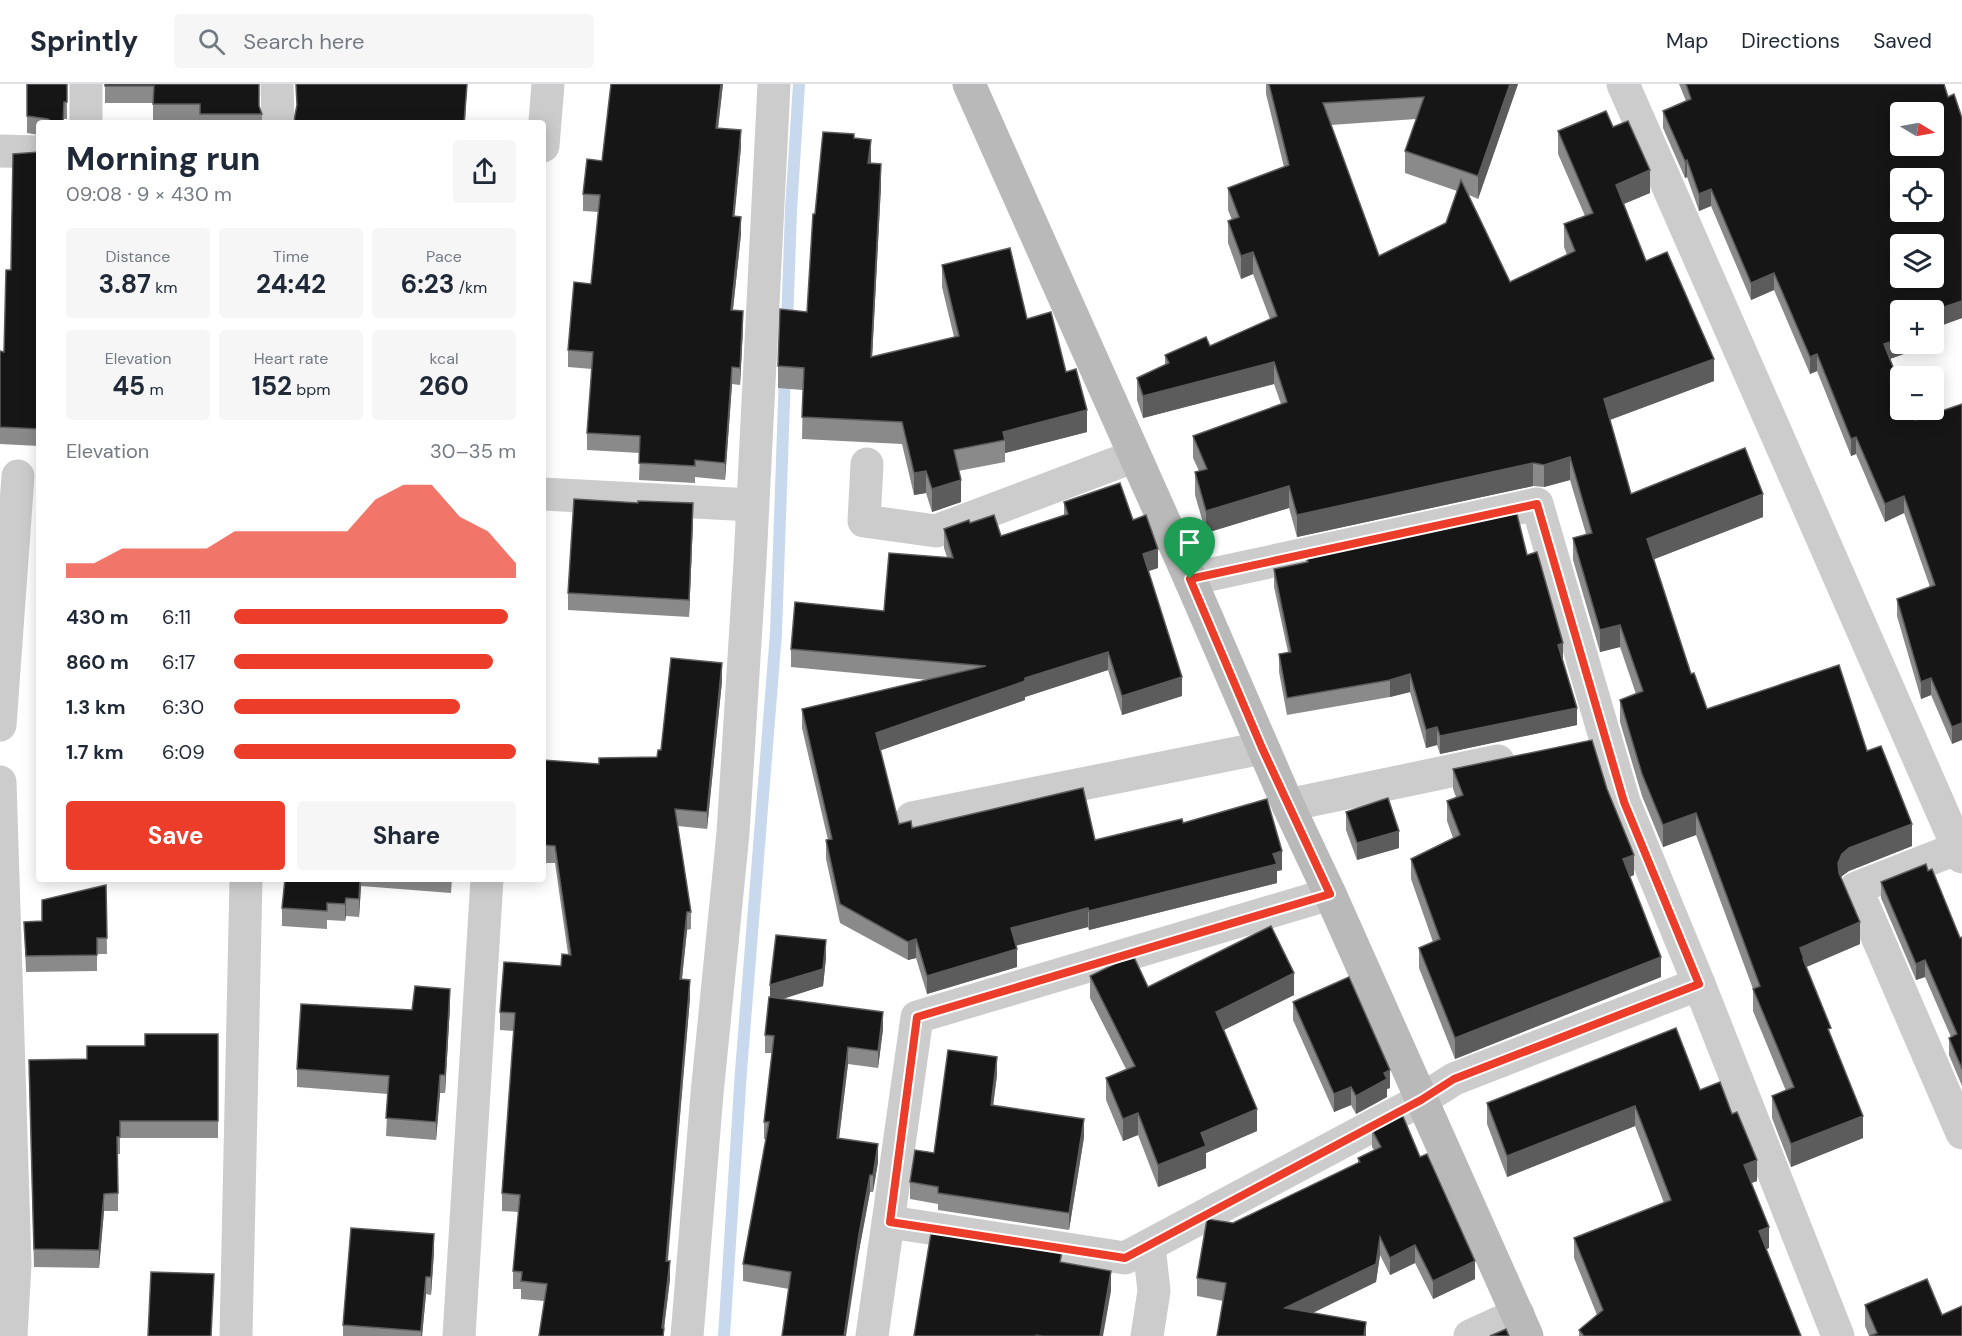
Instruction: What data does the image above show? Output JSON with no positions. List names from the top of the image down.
{
  "north": "right",
  "page": {
    "header": "Sprintly",
    "search": "Search here",
    "nav": ["Map", "Directions", "Saved"],
    "map_buttons": ["+", "−"],
    "heading": ["Morning run", "09:08 · 9 × 430 m"],
    "stats": [
      ["Distance", "3.87 km"],
      ["Time", "24:42"],
      ["Pace", "6:23 /km"],
      ["Elevation", "45 m"],
      ["Heart rate", "152 bpm"],
      ["kcal", "260"]
    ],
    "chart": ["Elevation", "30–35 m"],
    "list": [
      {
        "name": "430 m",
        "note": "6:11"
      },
      {
        "name": "860 m",
        "note": "6:17"
      },
      {
        "name": "1.3 km",
        "note": "6:30"
      },
      {
        "name": "1.7 km",
        "note": "6:09"
      }
    ],
    "buttons": ["Save", "Share"]
  }
}
